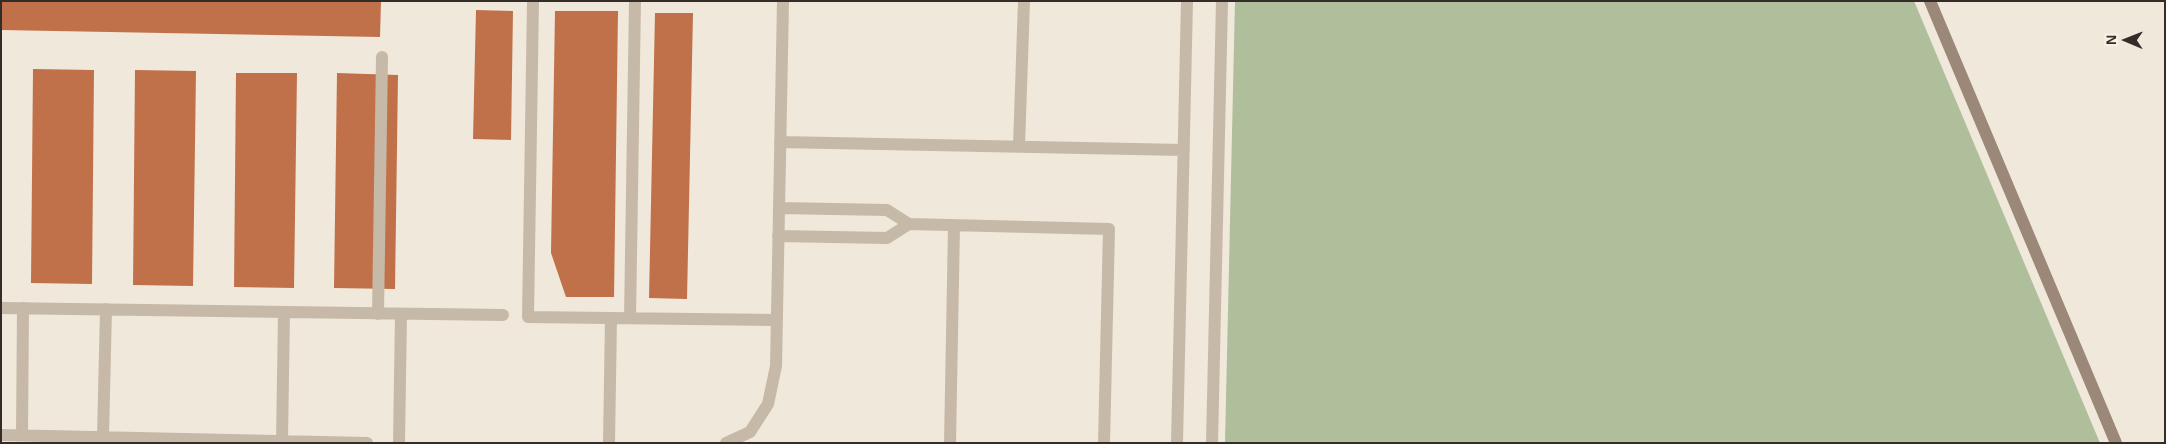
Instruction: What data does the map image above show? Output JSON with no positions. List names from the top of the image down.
{
  "north": "left"
}
